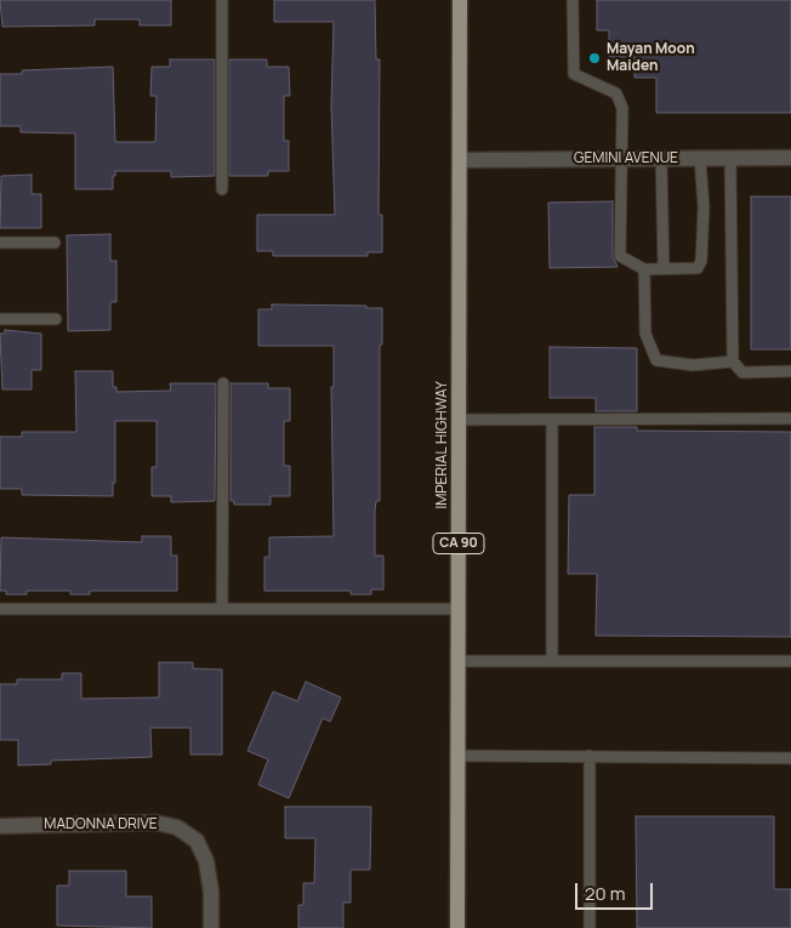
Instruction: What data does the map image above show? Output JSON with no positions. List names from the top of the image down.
{
  "streets": {
    "main road": ["IMPERIAL HIGHWAY", "CA 90"],
    "street": ["GEMINI AVENUE", "MADONNA DRIVE"]
  },
  "crossings": [
    ["GEMINI AVENUE", "IMPERIAL HIGHWAY"]
  ],
  "places": ["Mayan Moon Maiden"],
  "scale_bar": "20 m"
}
